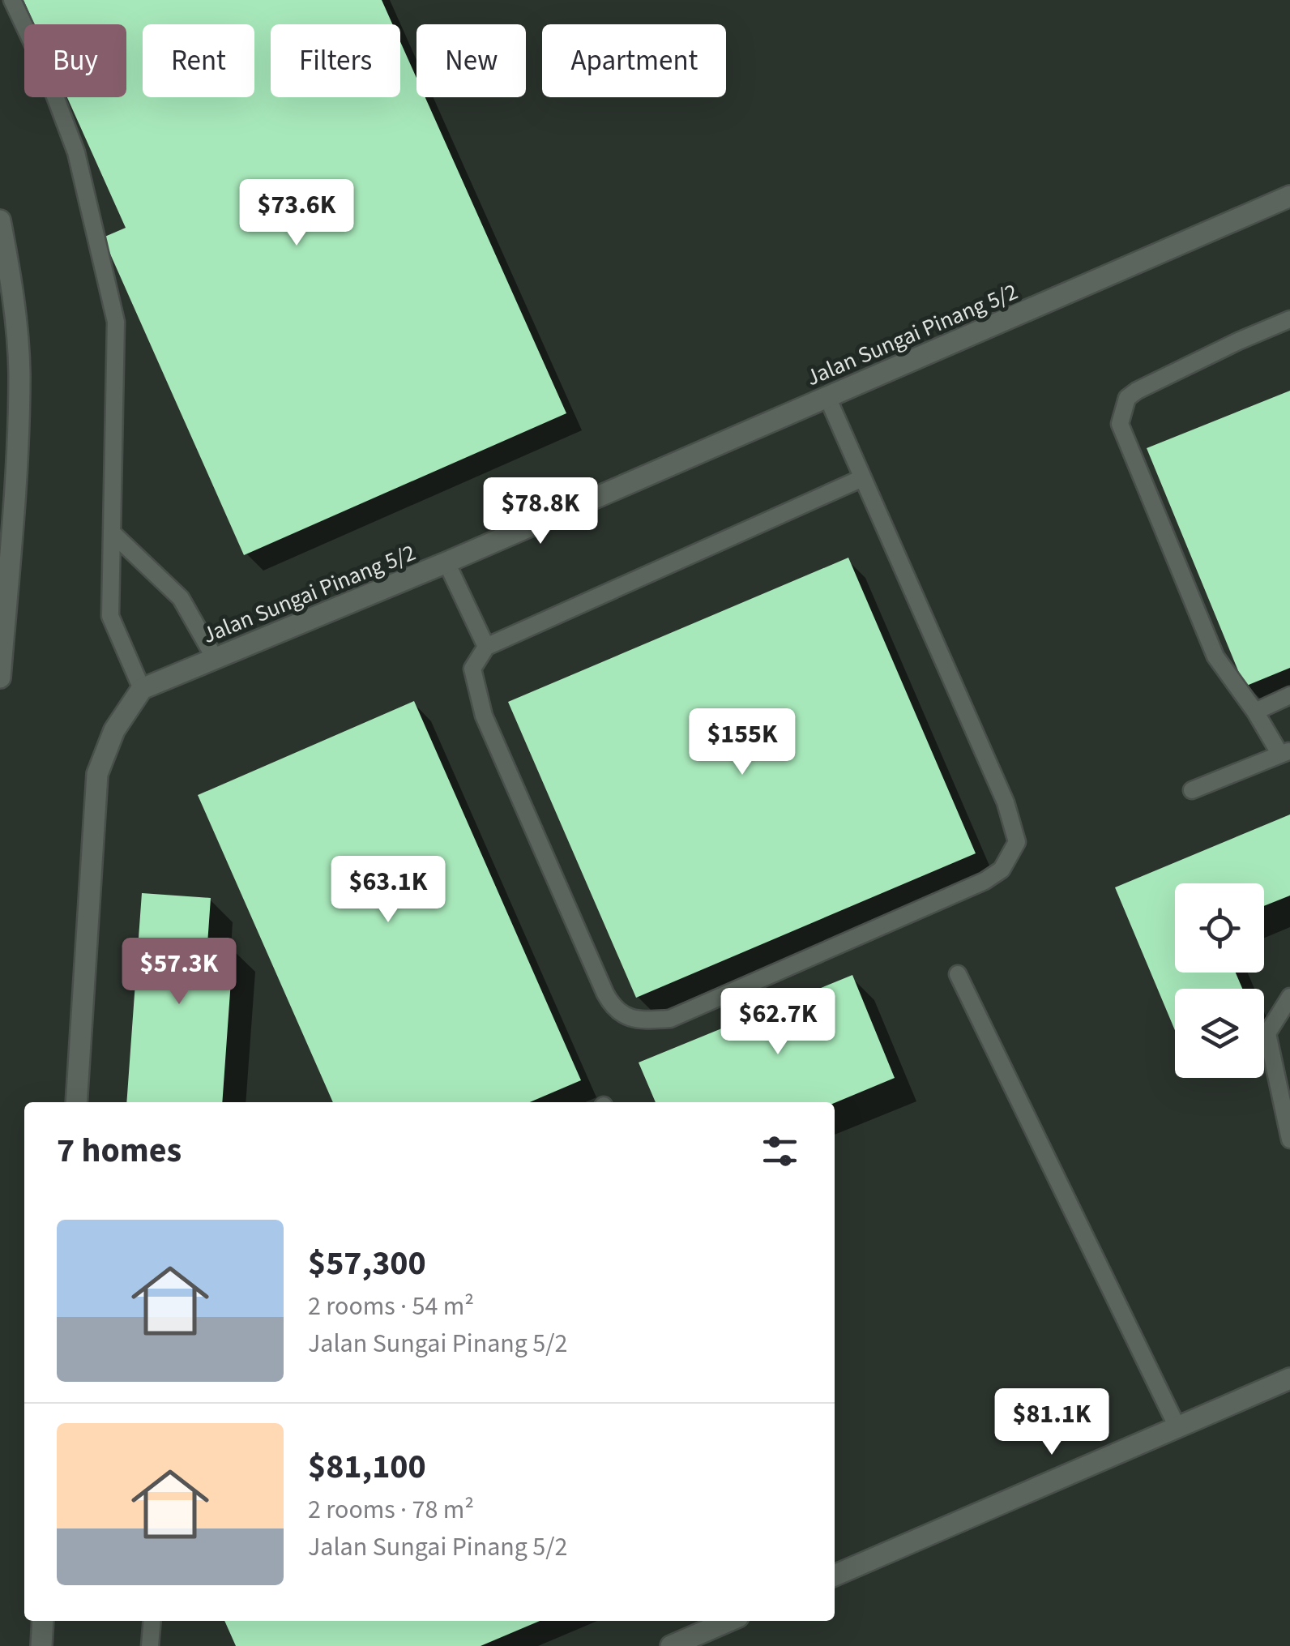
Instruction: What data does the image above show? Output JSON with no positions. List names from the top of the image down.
{
  "streets": {
    "street": ["Jalan Sungai Pinang 5/2"]
  },
  "page": {
    "chip": [
      "Buy",
      "Rent",
      "Filters",
      "New",
      "Apartment"
    ],
    "price": [
      "$73.6K",
      "$78.8K",
      "$155K",
      "$63.1K",
      "$57.3K",
      "$62.7K",
      "$81.1K"
    ],
    "heading": "7 homes",
    "list": [
      {
        "name": "$57,300",
        "note": "2 rooms · 54 m² · Jalan Sungai Pinang 5/2"
      },
      {
        "name": "$81,100",
        "note": "2 rooms · 78 m² · Jalan Sungai Pinang 5/2"
      }
    ]
  }
}
